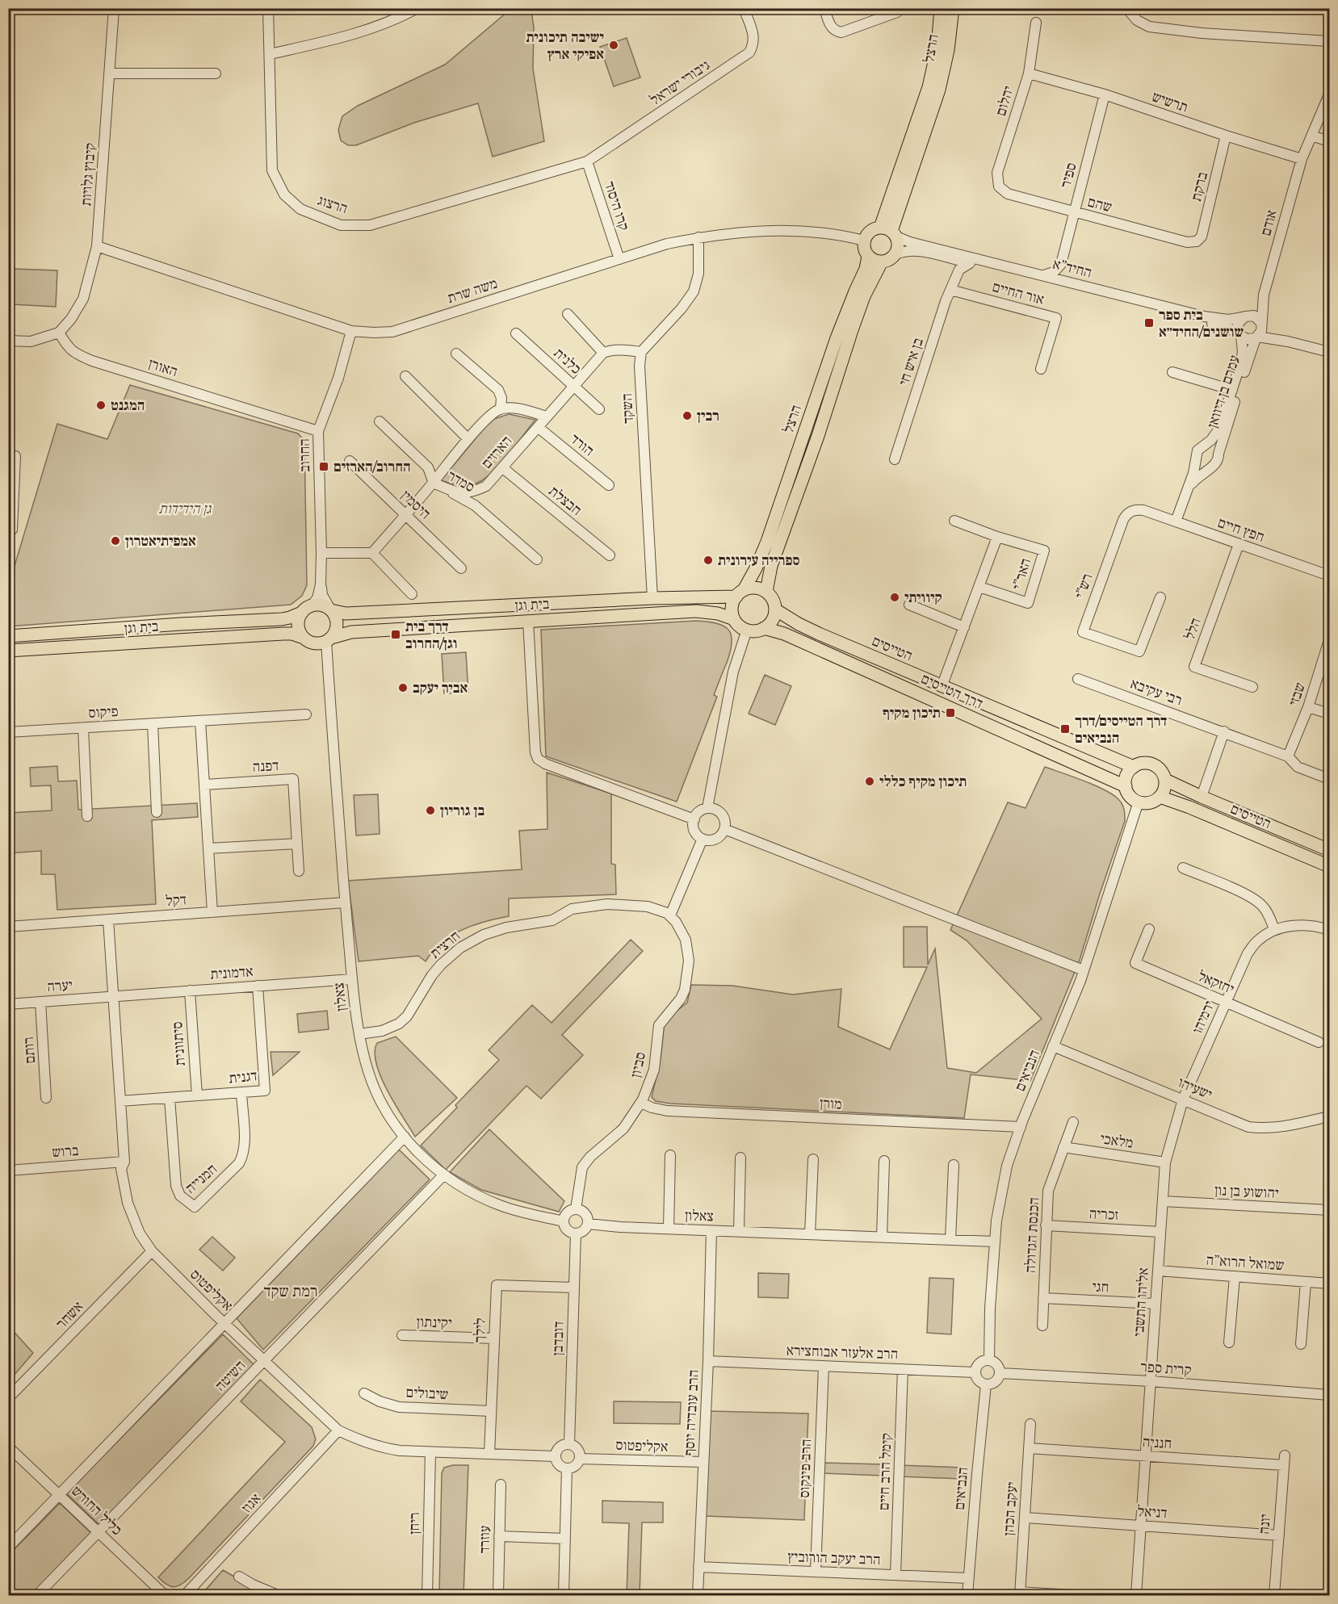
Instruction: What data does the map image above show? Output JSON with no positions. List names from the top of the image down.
{
  "streets": {
    "main road": [
      "הרצל",
      "בית וגן",
      "הטייסים",
      "דרך הטייסים"
    ],
    "street": [
      "גיבורי ישראל",
      "יהלום",
      "תרשיש",
      "קיבוץ גלויות",
      "ספיר",
      "ברקת",
      "הרצוג",
      "שהם",
      "קרו היסוד",
      "אודם",
      "החיד\"א",
      "משה שרת",
      "אור החיים",
      "כלנית",
      "בן איש חי",
      "האורן",
      "עמרם בן דיוואן",
      "השקד",
      "הורד",
      "הארזים",
      "החרוב",
      "סמדר",
      "חבצלת",
      "היסמין",
      "חפץ חיים",
      "האר\"י",
      "רש\"י",
      "הלל",
      "רבי עקיבא",
      "שבזי",
      "פיקוס",
      "דפנה",
      "דקל",
      "חרצית",
      "אדמונית",
      "יחזקאל",
      "יערה",
      "צאלון",
      "ירמיהו",
      "סיתוונית",
      "רותם",
      "סביון",
      "הנביאים",
      "דגנית",
      "ישעיהו",
      "מורן",
      "מלאכי",
      "ברוש",
      "חמנייה",
      "יהושוע בן נון",
      "זכריה",
      "הכנסת הגדולה",
      "שמואל הרוא\"ה",
      "חגי",
      "אקליפטוס",
      "אליהו התשבי",
      "אשחר",
      "יקינתון",
      "לילך",
      "דובדבן",
      "הרב אלעזר אבוחצירא",
      "קרית ספר",
      "השיטה",
      "שיבולים",
      "הרב עובדיה יוסף",
      "חנניה",
      "הרב פינקוס",
      "קימל הרב חיים",
      "אגוז",
      "יעקב הכהן",
      "כליל החורש",
      "דניאל",
      "ריחן",
      "יונה",
      "עוזרד",
      "הרב יעקב הורוביץ"
    ]
  },
  "crossings": [
    ["הרצל", "החיד\"א"],
    ["הרצל", "משה שרת"],
    ["הרצל", "בית וגן"],
    ["הרצל", "הטייסים"],
    ["הרצל", "דרך הטייסים"],
    ["גיבורי ישראל", "הרצוג"],
    ["גיבורי ישראל", "קרו היסוד"],
    ["יהלום", "תרשיש"],
    ["יהלום", "שהם"],
    ["תרשיש", "ספיר"],
    ["תרשיש", "ברקת"],
    ["תרשיש", "אודם"],
    ["קיבוץ גלויות", "משה שרת"],
    ["קיבוץ גלויות", "האורן"],
    ["ספיר", "שהם"],
    ["ברקת", "שהם"],
    ["הרצוג", "קרו היסוד"],
    ["קרו היסוד", "משה שרת"],
    ["אודם", "החיד\"א"],
    ["אודם", "עמרם בן דיוואן"],
    ["החיד\"א", "משה שרת"],
    ["החיד\"א", "בן איש חי"],
    ["החיד\"א", "עמרם בן דיוואן"],
    ["משה שרת", "החרוב"],
    ["אור החיים", "בן איש חי"],
    ["כלנית", "הארזים"],
    ["האורן", "החרוב"],
    ["השקד", "בית וגן"],
    ["הורד", "הארזים"],
    ["הארזים", "סמדר"],
    ["הארזים", "חבצלת"],
    ["הארזים", "היסמין"],
    ["החרוב", "בית וגן"],
    ["החרוב", "צאלון"],
    ["חפץ חיים", "רש\"י"],
    ["חפץ חיים", "הלל"],
    ["בית וגן", "הטייסים"],
    ["בית וגן", "דרך הטייסים"],
    ["בית וגן", "צאלון"],
    ["הטייסים", "דרך הטייסים"],
    ["הטייסים", "הנביאים"],
    ["דרך הטייסים", "הנביאים"],
    ["רבי עקיבא", "שבזי"],
    ["דקל", "צאלון"],
    ["דקל", "אקליפטוס"],
    ["חרצית", "צאלון"],
    ["חרצית", "סביון"],
    ["אדמונית", "יערה"],
    ["אדמונית", "צאלון"],
    ["אדמונית", "סיתוונית"],
    ["אדמונית", "דגנית"],
    ["אדמונית", "אקליפטוס"],
    ["יחזקאל", "ירמיהו"],
    ["יערה", "רותם"],
    ["יערה", "אקליפטוס"],
    ["צאלון", "סביון"],
    ["צאלון", "הנביאים"],
    ["צאלון", "דובדבן"],
    ["צאלון", "השיטה"],
    ["צאלון", "הרב עובדיה יוסף"],
    ["ירמיהו", "ישעיהו"],
    ["ירמיהו", "אליהו התשבי"],
    ["סיתוונית", "דגנית"],
    ["סביון", "מורן"],
    ["סביון", "דובדבן"],
    ["הנביאים", "ישעיהו"],
    ["הנביאים", "מורן"],
    ["הנביאים", "הרב אלעזר אבוחצירא"],
    ["הנביאים", "קרית ספר"],
    ["הנביאים", "הרב יעקב הורוביץ"],
    ["דגנית", "חמנייה"],
    ["דגנית", "אקליפטוס"],
    ["ישעיהו", "אליהו התשבי"],
    ["מלאכי", "הכנסת הגדולה"],
    ["מלאכי", "אליהו התשבי"],
    ["ברוש", "אקליפטוס"],
    ["יהושוע בן נון", "אליהו התשבי"],
    ["זכריה", "הכנסת הגדולה"],
    ["זכריה", "אליהו התשבי"],
    ["הכנסת הגדולה", "חגי"],
    ["שמואל הרוא\"ה", "אליהו התשבי"],
    ["חגי", "אליהו התשבי"],
    ["אקליפטוס", "אשחר"],
    ["אקליפטוס", "לילך"],
    ["אקליפטוס", "דובדבן"],
    ["אקליפטוס", "השיטה"],
    ["אקליפטוס", "הרב עובדיה יוסף"],
    ["אקליפטוס", "אגוז"],
    ["אקליפטוס", "ריחן"],
    ["אליהו התשבי", "קרית ספר"],
    ["אליהו התשבי", "חנניה"],
    ["אליהו התשבי", "דניאל"],
    ["יקינתון", "לילך"],
    ["לילך", "דובדבן"],
    ["לילך", "שיבולים"],
    ["הרב אלעזר אבוחצירא", "קרית ספר"],
    ["הרב אלעזר אבוחצירא", "הרב עובדיה יוסף"],
    ["הרב אלעזר אבוחצירא", "הרב פינקוס"],
    ["הרב אלעזר אבוחצירא", "קימל הרב חיים"],
    ["השיטה", "כליל החורש"],
    ["הרב עובדיה יוסף", "הרב יעקב הורוביץ"],
    ["חנניה", "יעקב הכהן"],
    ["חנניה", "יונה"],
    ["הרב פינקוס", "הרב יעקב הורוביץ"],
    ["קימל הרב חיים", "הרב יעקב הורוביץ"],
    ["יעקב הכהן", "דניאל"],
    ["דניאל", "יונה"]
  ],
  "districts": ["רמת שקד"],
  "parks": ["גן הידידות"],
  "places": {
    "other": [
      "ישיבה תיכונית אפיקי ארץ",
      "המגנט",
      "רבין",
      "אמפיתיאטרון",
      "ספרייה עירונית",
      "קיוויתי",
      "אביר יעקב",
      "תיכון מקיף כללי",
      "בן גוריון"
    ],
    "transit": [
      "בית ספר שושנים/החיד״א",
      "החרוב/הארזים",
      "דרך בית וגן/החרוב",
      "תיכון מקיף",
      "דרך הטייסים/דרך הנביאים"
    ]
  }
}
